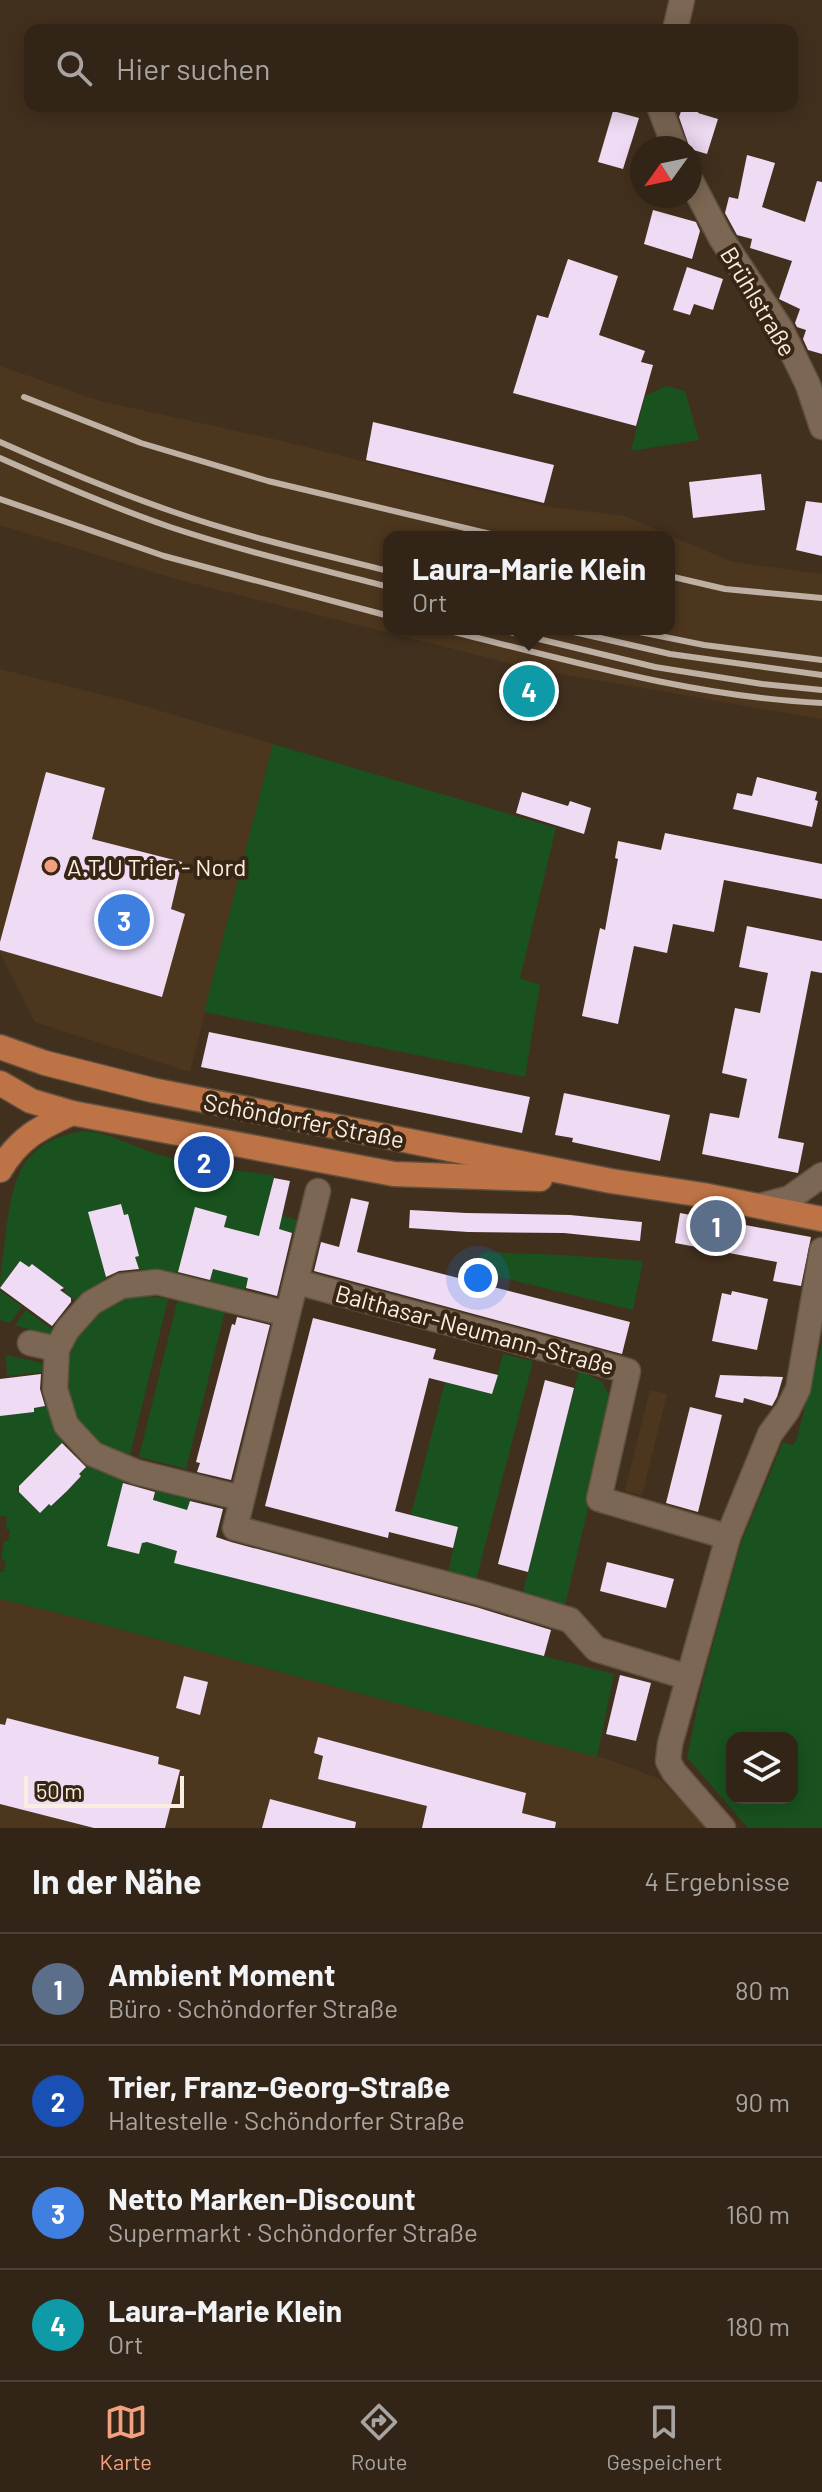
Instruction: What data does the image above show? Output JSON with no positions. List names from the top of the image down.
{
  "streets": {
    "main road": ["Schöndorfer Straße"],
    "street": ["Brühlstraße", "Balthasar-Neumann-Straße"]
  },
  "places": ["A.T.U Trier - Nord"],
  "scale_bar": "50 m",
  "north": "bottom left",
  "page": {
    "search": "Hier suchen",
    "popup": ["Laura-Marie Klein", "Ort"],
    "pins": [
      "4",
      "3",
      "2",
      "1"
    ],
    "scale": "50 m",
    "heading": ["In der Nähe", "4 Ergebnisse"],
    "list": [
      {
        "mark": "1",
        "name": "Ambient Moment",
        "note": "Büro · Schöndorfer Straße",
        "value": "80 m"
      },
      {
        "mark": "2",
        "name": "Trier, Franz-Georg-Straße",
        "note": "Haltestelle · Schöndorfer Straße",
        "value": "90 m"
      },
      {
        "mark": "3",
        "name": "Netto Marken-Discount",
        "note": "Supermarkt · Schöndorfer Straße",
        "value": "160 m"
      },
      {
        "mark": "4",
        "name": "Laura-Marie Klein",
        "note": "Ort",
        "value": "180 m"
      }
    ],
    "nav": ["Karte", "Route", "Gespeichert"]
  }
}
